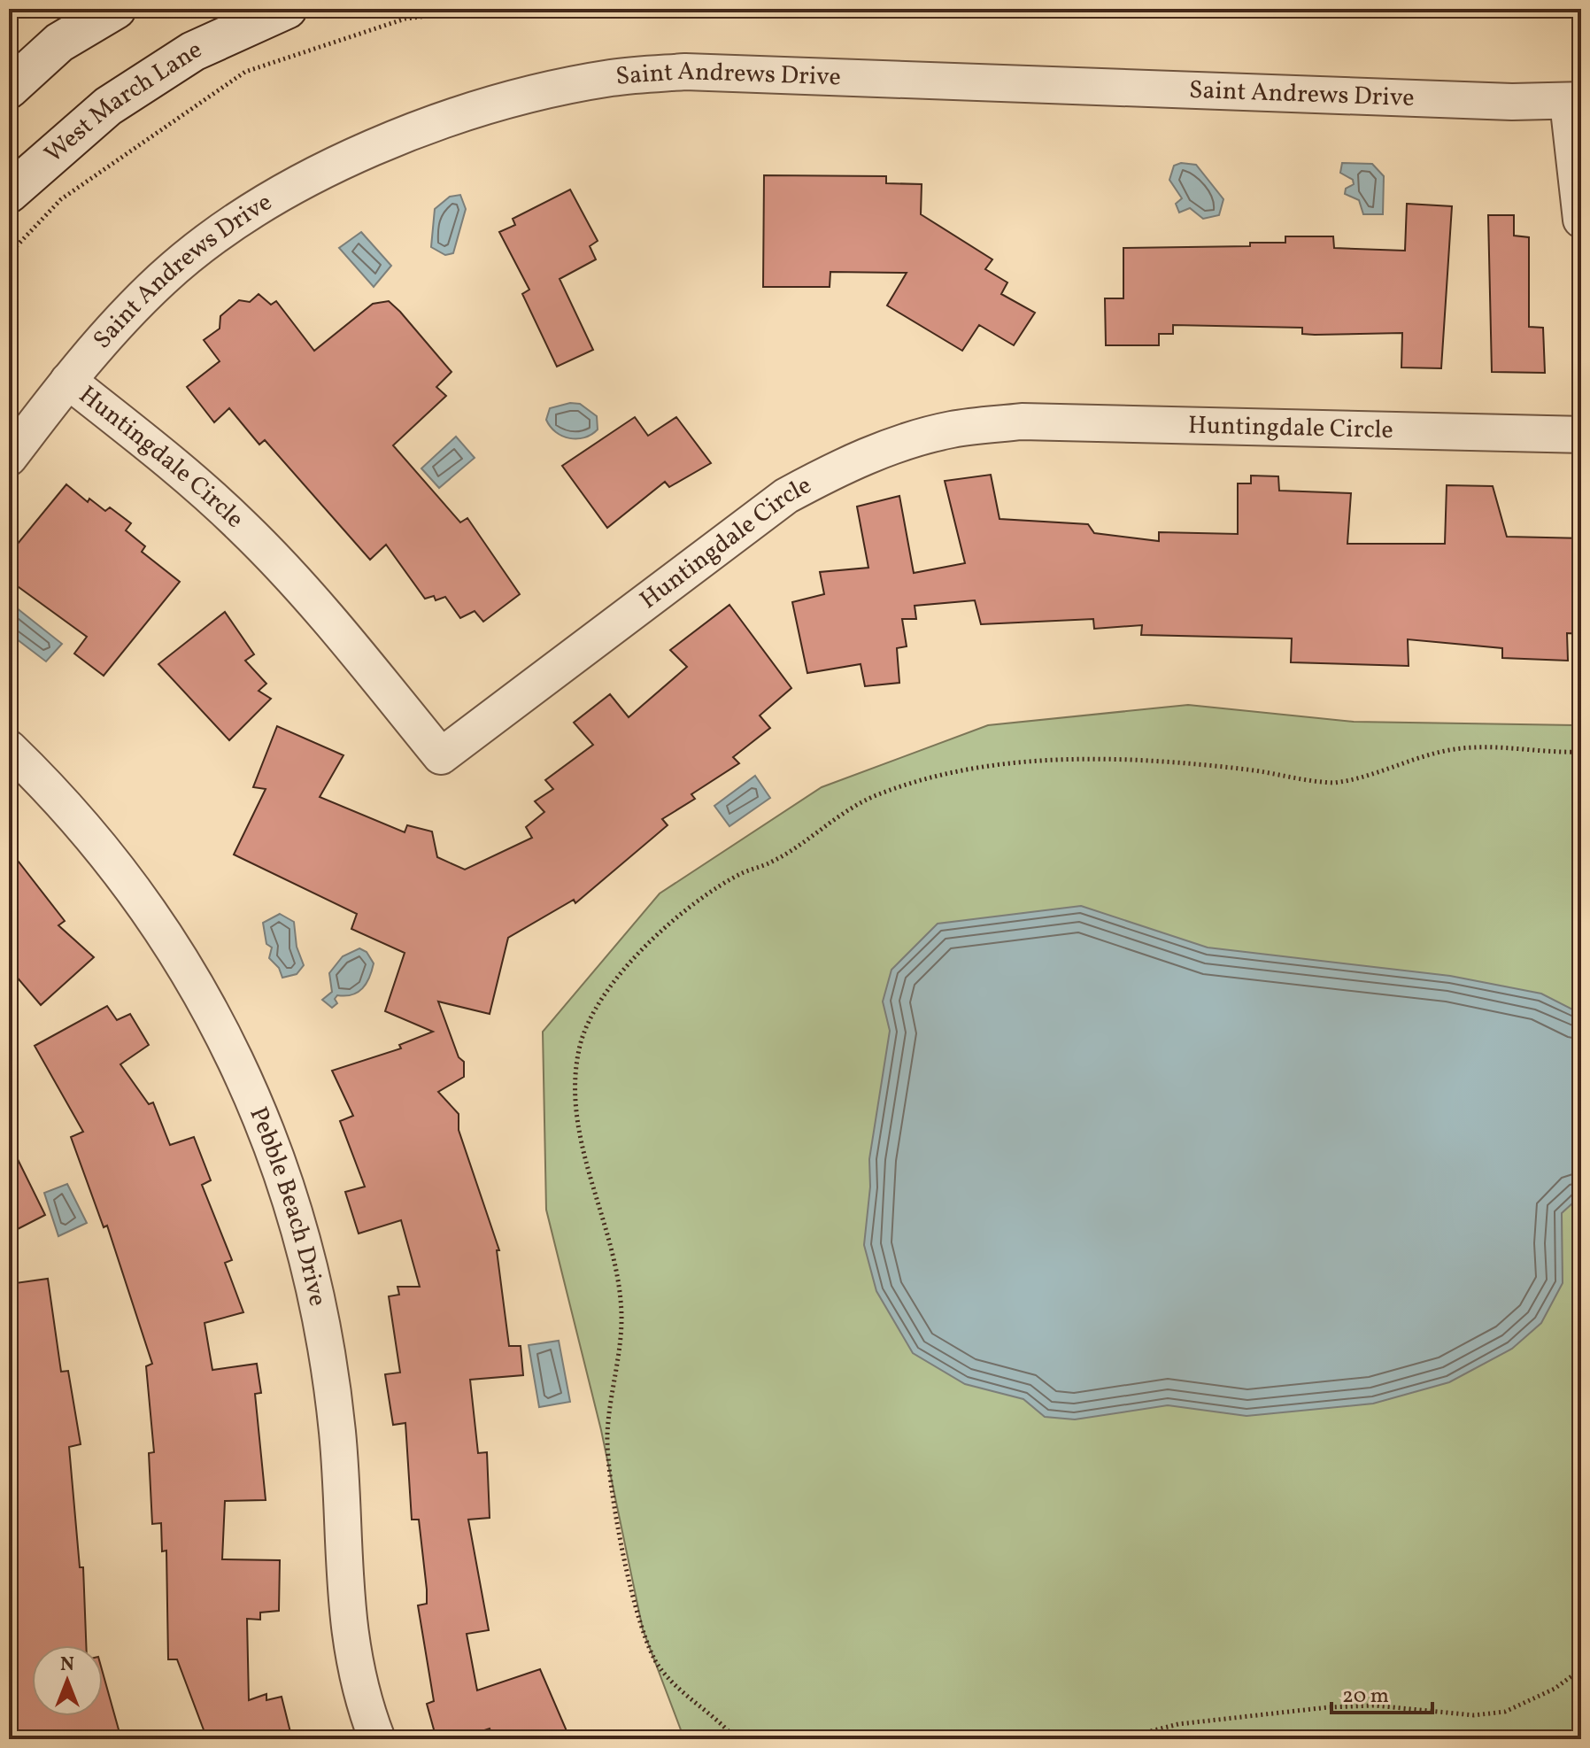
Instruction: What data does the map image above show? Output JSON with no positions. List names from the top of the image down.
{
  "streets": {
    "street": [
      "Saint Andrews Drive",
      "West March Lane",
      "Huntingdale Circle",
      "Pebble Beach Drive"
    ]
  },
  "crossings": [
    ["Saint Andrews Drive", "Huntingdale Circle"]
  ],
  "scale_bar": "20 m",
  "north": "top"
}
